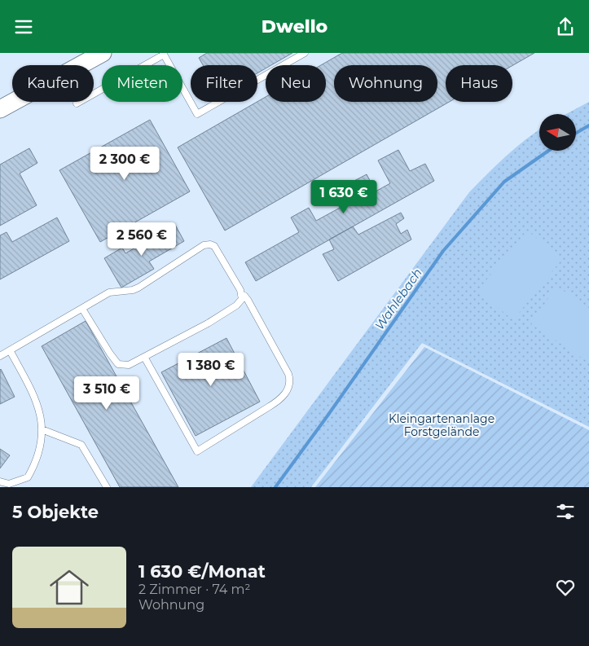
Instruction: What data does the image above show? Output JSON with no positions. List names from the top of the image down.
{
  "water": ["Wahlebach"],
  "parks": ["Kleingartenanlage Forstgelände"],
  "north": "left",
  "page": {
    "header": "Dwello",
    "chip": [
      "Kaufen",
      "Mieten",
      "Filter",
      "Neu",
      "Wohnung",
      "Haus"
    ],
    "price": [
      "2 300 €",
      "1 630 €",
      "2 560 €",
      "1 380 €",
      "3 510 €"
    ],
    "heading": "5 Objekte",
    "list": [
      {
        "name": "1 630 €/Monat",
        "note": "2 Zimmer · 74 m² · Wohnung"
      }
    ]
  }
}
